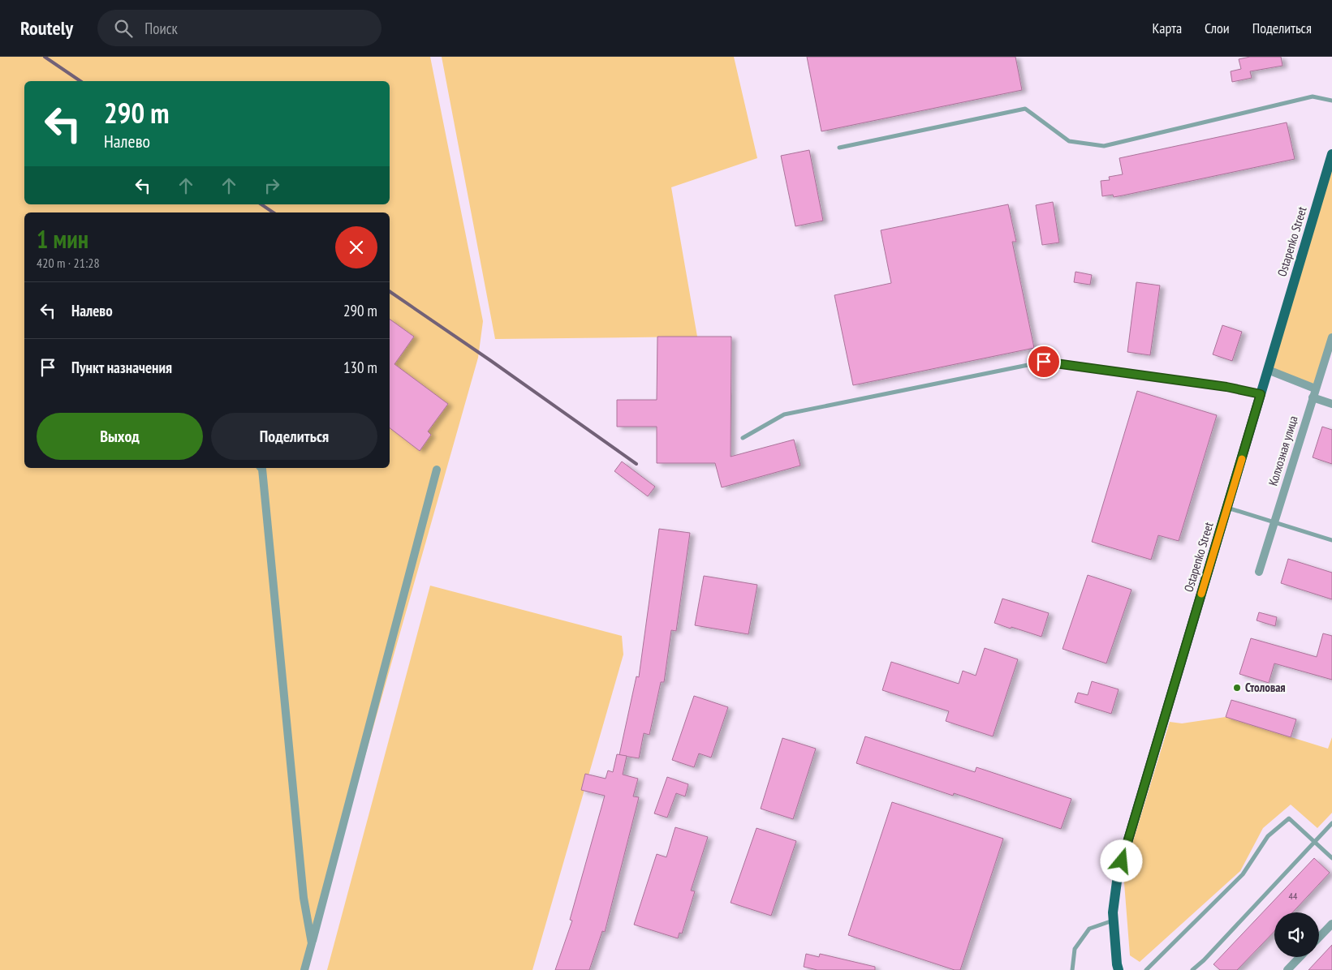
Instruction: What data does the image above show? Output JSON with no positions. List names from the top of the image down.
{
  "streets": {
    "main road": ["Ostapenko Street"],
    "street": ["Колхозная улица"]
  },
  "places": ["Столовая"],
  "house_numbers": ["44"],
  "page": {
    "header": "Routely",
    "search": "Поиск",
    "nav": ["Карта", "Слои", "Поделиться"],
    "turn": ["290 m", "Налево"],
    "heading": ["1 мин", "420 m · 21:28"],
    "list": [
      {
        "name": "Налево",
        "value": "290 m"
      },
      {
        "name": "Пункт назначения",
        "value": "130 m"
      }
    ],
    "buttons": ["Выход", "Поделиться"]
  }
}
